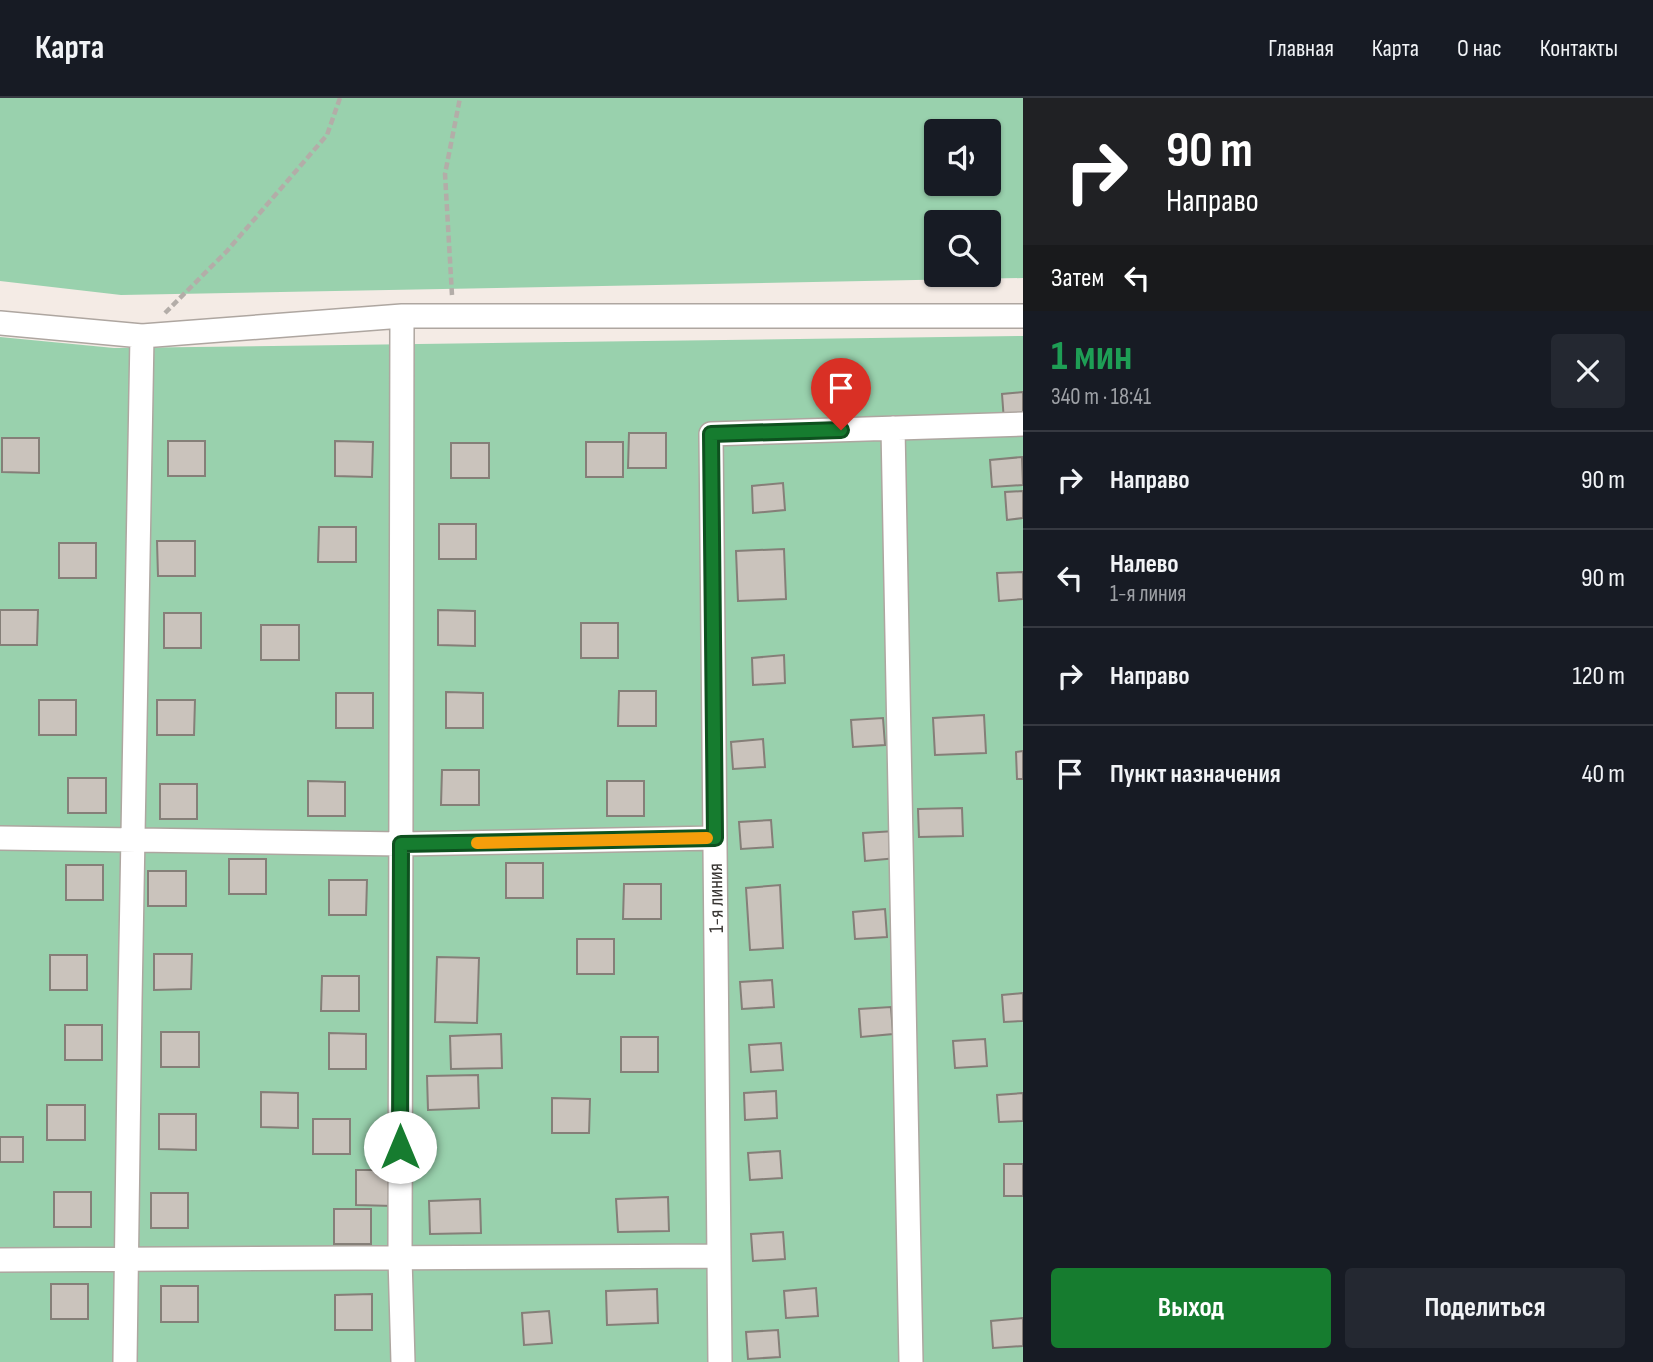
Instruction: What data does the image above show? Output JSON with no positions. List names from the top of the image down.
{
  "streets": {
    "street": ["1-я линия"]
  },
  "page": {
    "header": "Карта",
    "nav": [
      "Главная",
      "Карта",
      "О нас",
      "Контакты"
    ],
    "turn": ["90 m", "Направо"],
    "then": "Затем",
    "heading": ["1 мин", "340 m · 18:41"],
    "list": [
      {
        "name": "Направо",
        "value": "90 m"
      },
      {
        "name": "Налево",
        "note": "1-я линия",
        "value": "90 m"
      },
      {
        "name": "Направо",
        "value": "120 m"
      },
      {
        "name": "Пункт назначения",
        "value": "40 m"
      }
    ],
    "buttons": ["Выход", "Поделиться"]
  }
}
